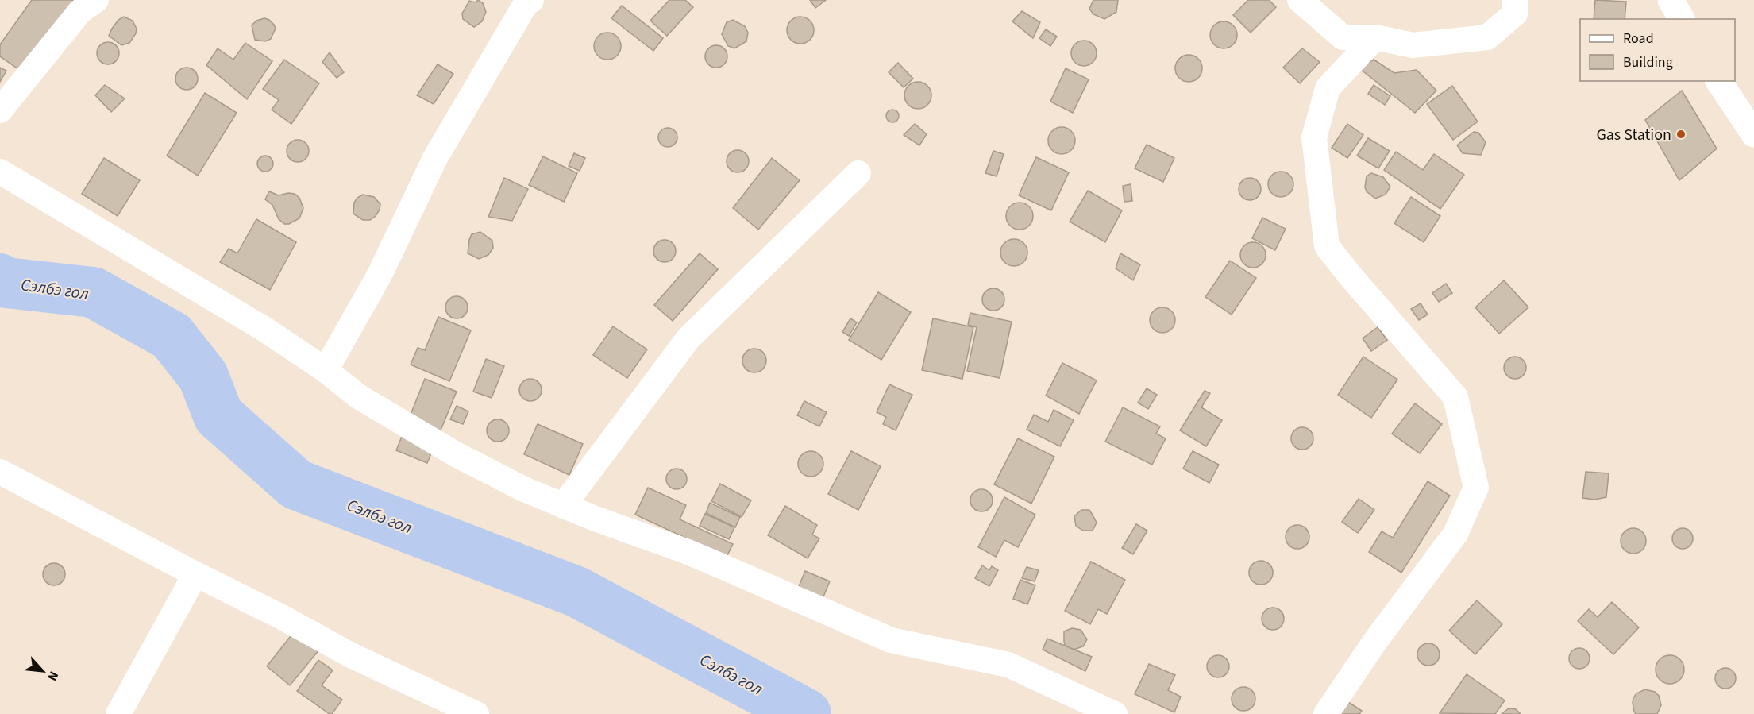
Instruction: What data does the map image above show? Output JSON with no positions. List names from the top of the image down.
{
  "water": ["Сэлбэ гол"],
  "places": ["Gas Station"],
  "legend": ["Road", "Building"],
  "north": "bottom right"
}
